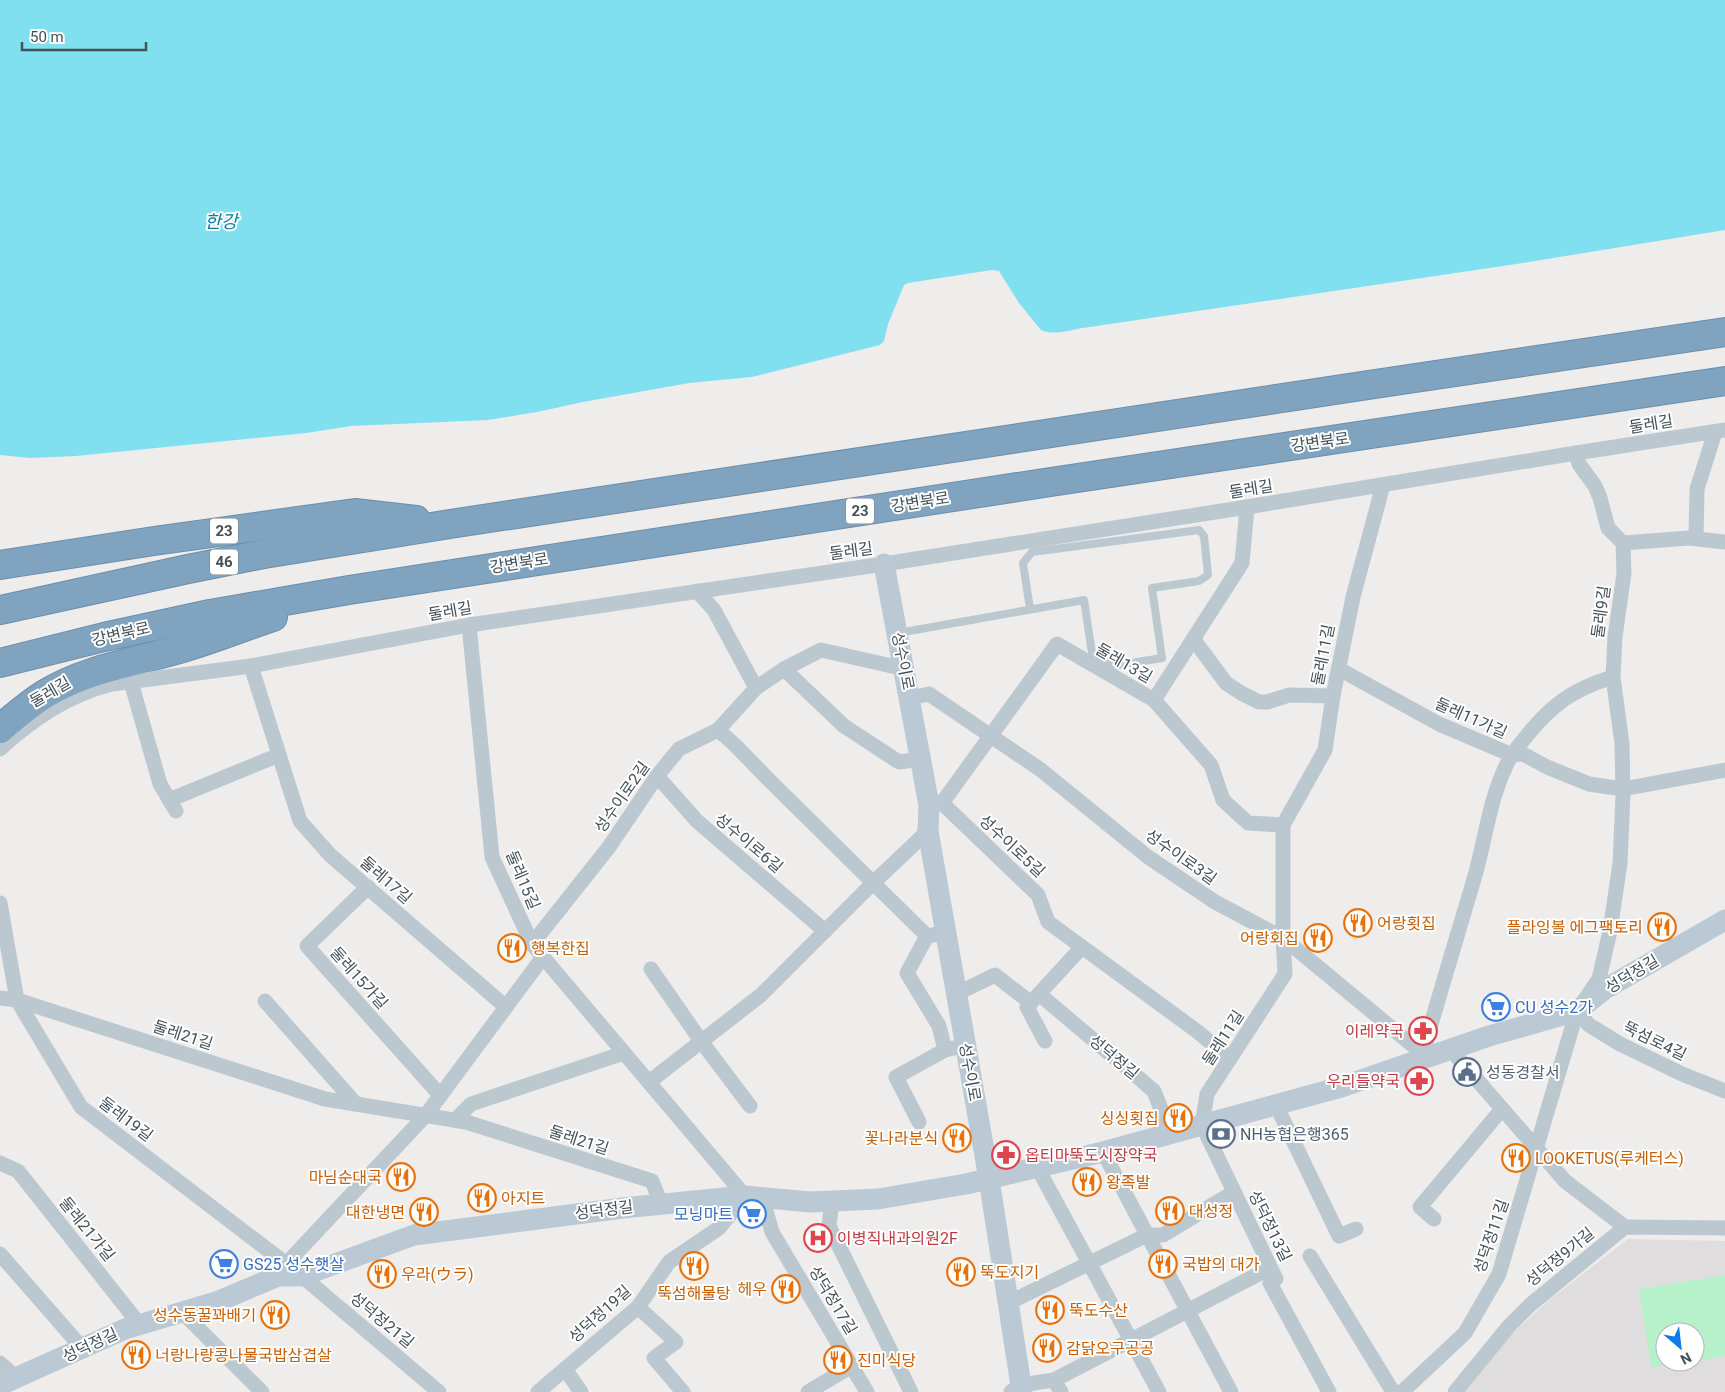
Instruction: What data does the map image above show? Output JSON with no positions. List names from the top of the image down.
{
  "streets": {
    "highway": ["강변북로", "23", "46"],
    "street": [
      "둘레길",
      "둘레9길",
      "둘레11길",
      "성수이로",
      "둘레13길",
      "둘레11가길",
      "성수이로2길",
      "성수이로6길",
      "성수이로5길",
      "성수이로3길",
      "둘레17길",
      "둘레15길",
      "성덕정길",
      "둘레15가길",
      "둘레21길",
      "뚝섬로4길",
      "둘레19길",
      "성덕정13길",
      "둘레21가길",
      "성덕정11길",
      "성덕정9가길",
      "성덕정17길",
      "성덕정19길",
      "성덕정21길"
    ]
  },
  "crossings": [
    ["둘레길", "둘레11길"],
    ["둘레길", "성수이로"],
    ["둘레길", "둘레13길"],
    ["둘레길", "둘레17길"],
    ["둘레길", "둘레15길"],
    ["23", "46"],
    ["둘레9길", "둘레11가길"],
    ["둘레9길", "성덕정길"],
    ["둘레9길", "뚝섬로4길"],
    ["둘레9길", "성덕정11길"],
    ["둘레11길", "둘레11가길"],
    ["둘레11길", "성수이로5길"],
    ["둘레11길", "성수이로3길"],
    ["둘레11길", "성덕정길"],
    ["둘레11길", "성덕정13길"],
    ["성수이로", "둘레13길"],
    ["성수이로", "성수이로2길"],
    ["성수이로", "성수이로5길"],
    ["성수이로", "성수이로3길"],
    ["성수이로", "성덕정길"],
    ["성수이로", "성덕정13길"],
    ["둘레13길", "성수이로5길"],
    ["둘레13길", "성수이로3길"],
    ["성수이로2길", "성수이로6길"],
    ["성수이로2길", "둘레15길"],
    ["성수이로3길", "성덕정길"],
    ["둘레17길", "둘레15가길"],
    ["둘레15길", "성덕정길"],
    ["둘레15길", "성덕정17길"],
    ["둘레15길", "성덕정19길"],
    ["성덕정길", "둘레21길"],
    ["성덕정길", "뚝섬로4길"],
    ["성덕정길", "둘레19길"],
    ["성덕정길", "성덕정13길"],
    ["성덕정길", "둘레21가길"],
    ["성덕정길", "성덕정11길"],
    ["성덕정길", "성덕정17길"],
    ["성덕정길", "성덕정19길"],
    ["성덕정길", "성덕정21길"],
    ["둘레21길", "둘레19길"],
    ["뚝섬로4길", "성덕정11길"],
    ["둘레19길", "성덕정21길"],
    ["성덕정17길", "성덕정19길"]
  ],
  "water": ["한강"],
  "places": {
    "restaurant": [
      "어랑횟집",
      "플라잉볼 에그팩토리",
      "어랑회집",
      "행복한집",
      "싱싱횟집",
      "꽃나라분식",
      "LOOKETUS(루케터스)",
      "마님순대국",
      "왕족발",
      "아지트",
      "대성정",
      "대한냉면",
      "국밥의 대가",
      "뚝섬해물탕",
      "뚝도지기",
      "우라(ウラ)",
      "헤우",
      "뚝도수산",
      "성수동꿀꽈배기",
      "감닭오구공공",
      "너랑나랑콩나물국밥삼겹살",
      "진미식당"
    ],
    "supermarket": ["CU 성수2가", "모닝마트", "GS25 성수햇살"],
    "pharmacy": ["이레약국", "우리들약국", "옵티마뚝도시장약국"],
    "public building": ["성동경찰서"],
    "bank": ["NH농협은행365"],
    "hospital": ["이병직내과의원2F"]
  },
  "scale_bar": "50 m",
  "north": "bottom right"
}
